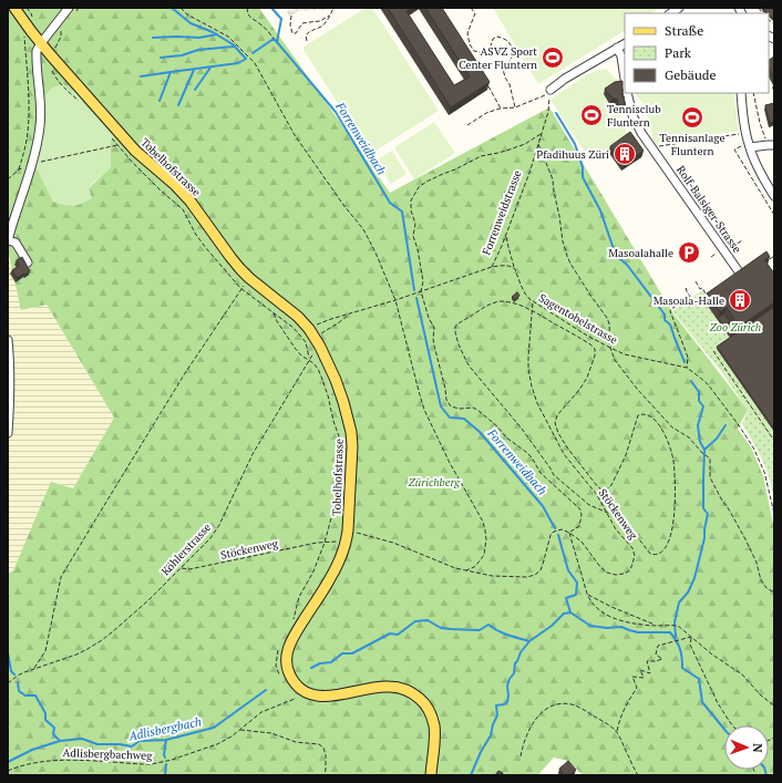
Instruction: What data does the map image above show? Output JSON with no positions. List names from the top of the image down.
{
  "streets": {
    "main road": ["Tobelhofstrasse"],
    "street": ["Rolf-Balsiger-Strasse"],
    "path": [
      "Forrenweidstrasse",
      "Sagentobelstrasse",
      "Stöckenweg",
      "Köhlerstrasse",
      "Adlisbergbachweg"
    ]
  },
  "crossings": [
    ["Tobelhofstrasse", "Forrenweidstrasse"],
    ["Tobelhofstrasse", "Stöckenweg"],
    ["Forrenweidstrasse", "Sagentobelstrasse"],
    ["Sagentobelstrasse", "Stöckenweg"],
    ["Stöckenweg", "Köhlerstrasse"]
  ],
  "water": ["Forrenweidbach", "Adlisbergbach"],
  "parks": ["Zoo Zürich", "Zürichberg"],
  "places": {
    "sports": ["ASVZ Sport Center Fluntern", "Tennisclub Fluntern", "Tennisanlage Fluntern"],
    "building": ["Pfadihuus Züri", "Masoala-Halle"],
    "parking": ["Masoalahalle"]
  },
  "legend": ["Straße", "Park", "Gebäude"],
  "north": "right"
}
